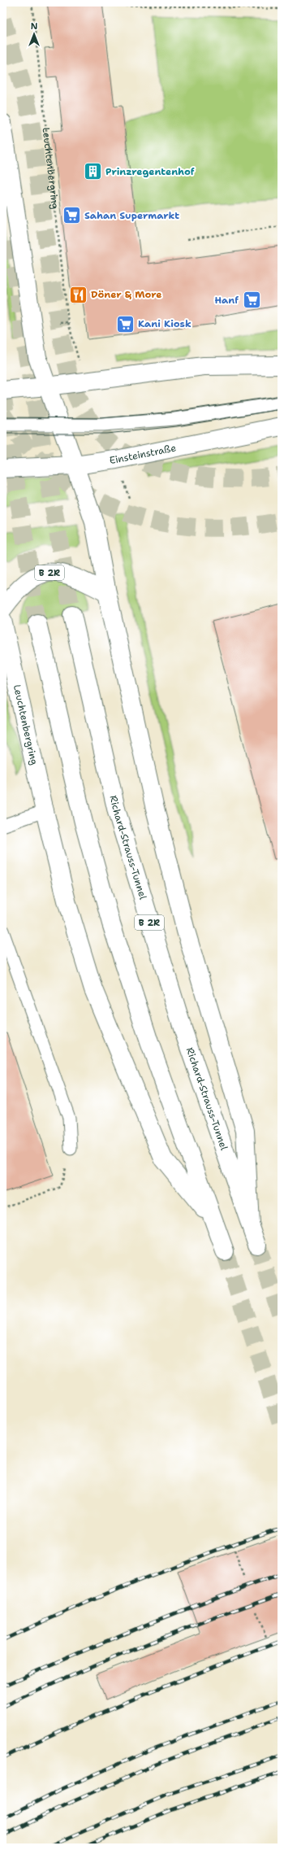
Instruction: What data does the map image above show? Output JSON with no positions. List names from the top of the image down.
{
  "streets": {
    "main road": [
      "Leuchtenbergring",
      "Einsteinstraße",
      "B 2R",
      "Richard-Strauss-Tunnel"
    ]
  },
  "crossings": [
    ["B 2R", "Richard-Strauss-Tunnel"]
  ],
  "places": {
    "building": ["Prinzregentenhof"],
    "supermarket": ["Sahan Supermarkt", "Hanf", "Kani Kiosk"],
    "restaurant": ["Döner & More"]
  },
  "north": "top"
}
